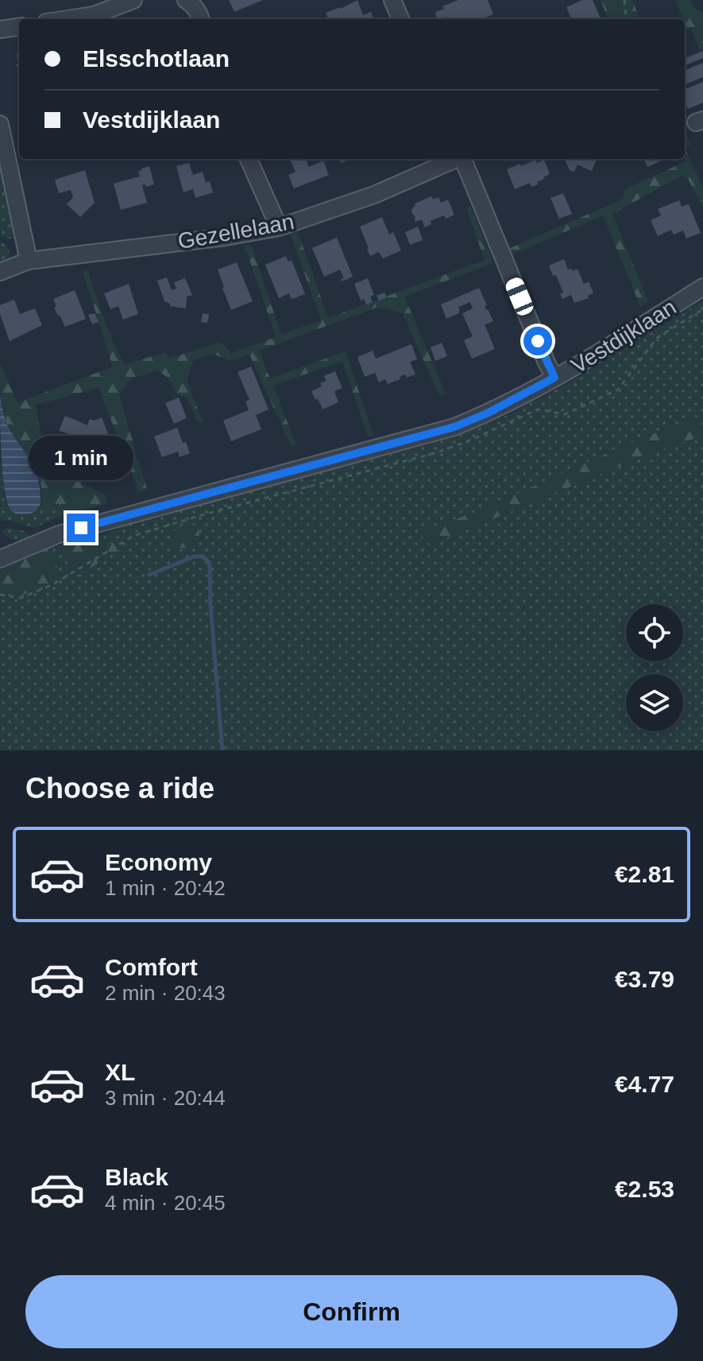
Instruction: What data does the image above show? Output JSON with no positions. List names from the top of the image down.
{
  "streets": {
    "street": ["Gezellelaan", "Vestdijklaan"]
  },
  "page": {
    "banner": ["Elsschotlaan", "Vestdijklaan"],
    "bubble": "1 min",
    "heading": "Choose a ride",
    "list": [
      {
        "name": "Economy",
        "note": "1 min · 20:42",
        "value": "€2.81"
      },
      {
        "name": "Comfort",
        "note": "2 min · 20:43",
        "value": "€3.79"
      },
      {
        "name": "XL",
        "note": "3 min · 20:44",
        "value": "€4.77"
      },
      {
        "name": "Black",
        "note": "4 min · 20:45",
        "value": "€2.53"
      }
    ],
    "buttons": "Confirm"
  }
}
